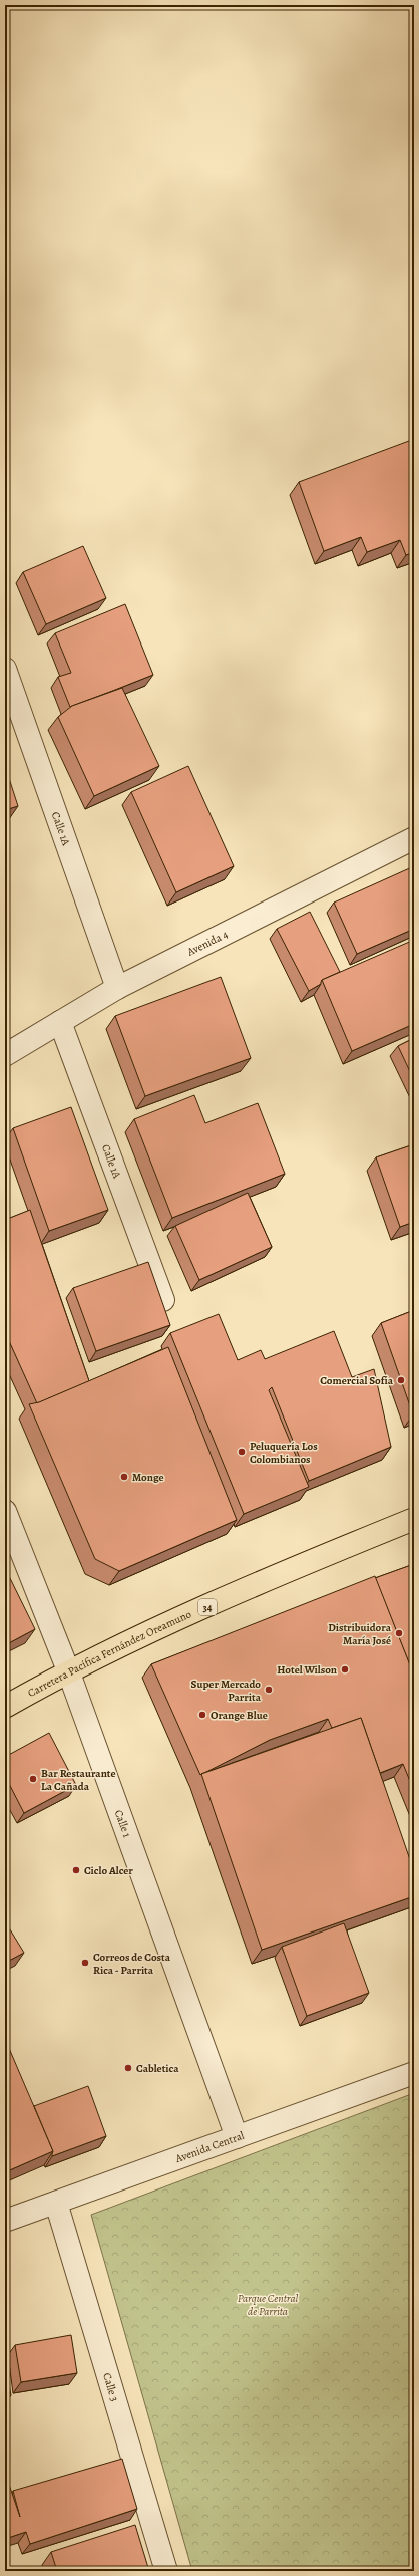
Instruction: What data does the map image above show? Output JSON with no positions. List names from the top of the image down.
{
  "streets": {
    "highway": ["34", "Carretera Pacífica Fernández Oreamuno"],
    "street": [
      "Calle 1A",
      "Avenida 4",
      "Calle 1",
      "Avenida Central",
      "Calle 3"
    ]
  },
  "crossings": [
    ["Calle 1A", "Avenida 4"],
    ["Carretera Pacífica Fernández Oreamuno", "Calle 1"],
    ["Calle 1", "Avenida Central"],
    ["Avenida Central", "Calle 3"]
  ],
  "parks": ["Parque Central de Parrita"],
  "places": [
    "Comercial Sofía",
    "Peluquería Los Colombianos",
    "Monge",
    "Distribuidora María José",
    "Hotel Wilson",
    "Super Mercado Parrita",
    "Orange Blue",
    "Bar Restaurante La Cañada",
    "Ciclo Alcer",
    "Correos de Costa Rica - Parrita",
    "Cabletica"
  ]
}
